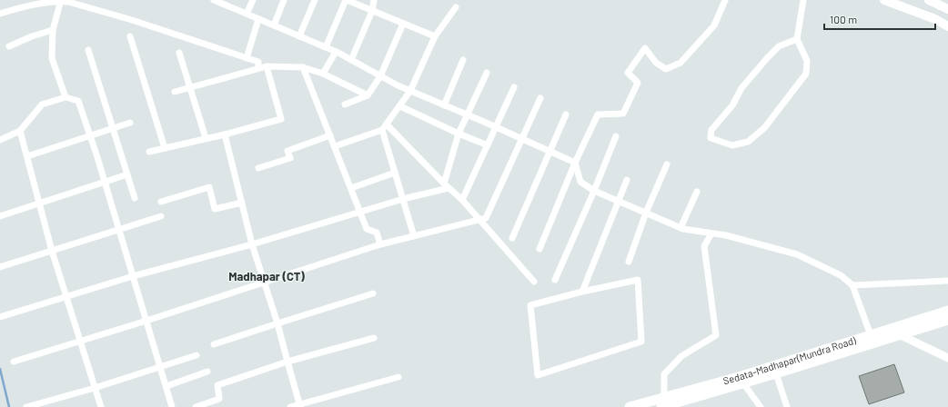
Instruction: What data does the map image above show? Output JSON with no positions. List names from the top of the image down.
{
  "streets": {
    "main road": ["Sedata-Madhapar(Mundra Road)"]
  },
  "districts": ["Madhapar (CT)"],
  "scale_bar": "100 m"
}
